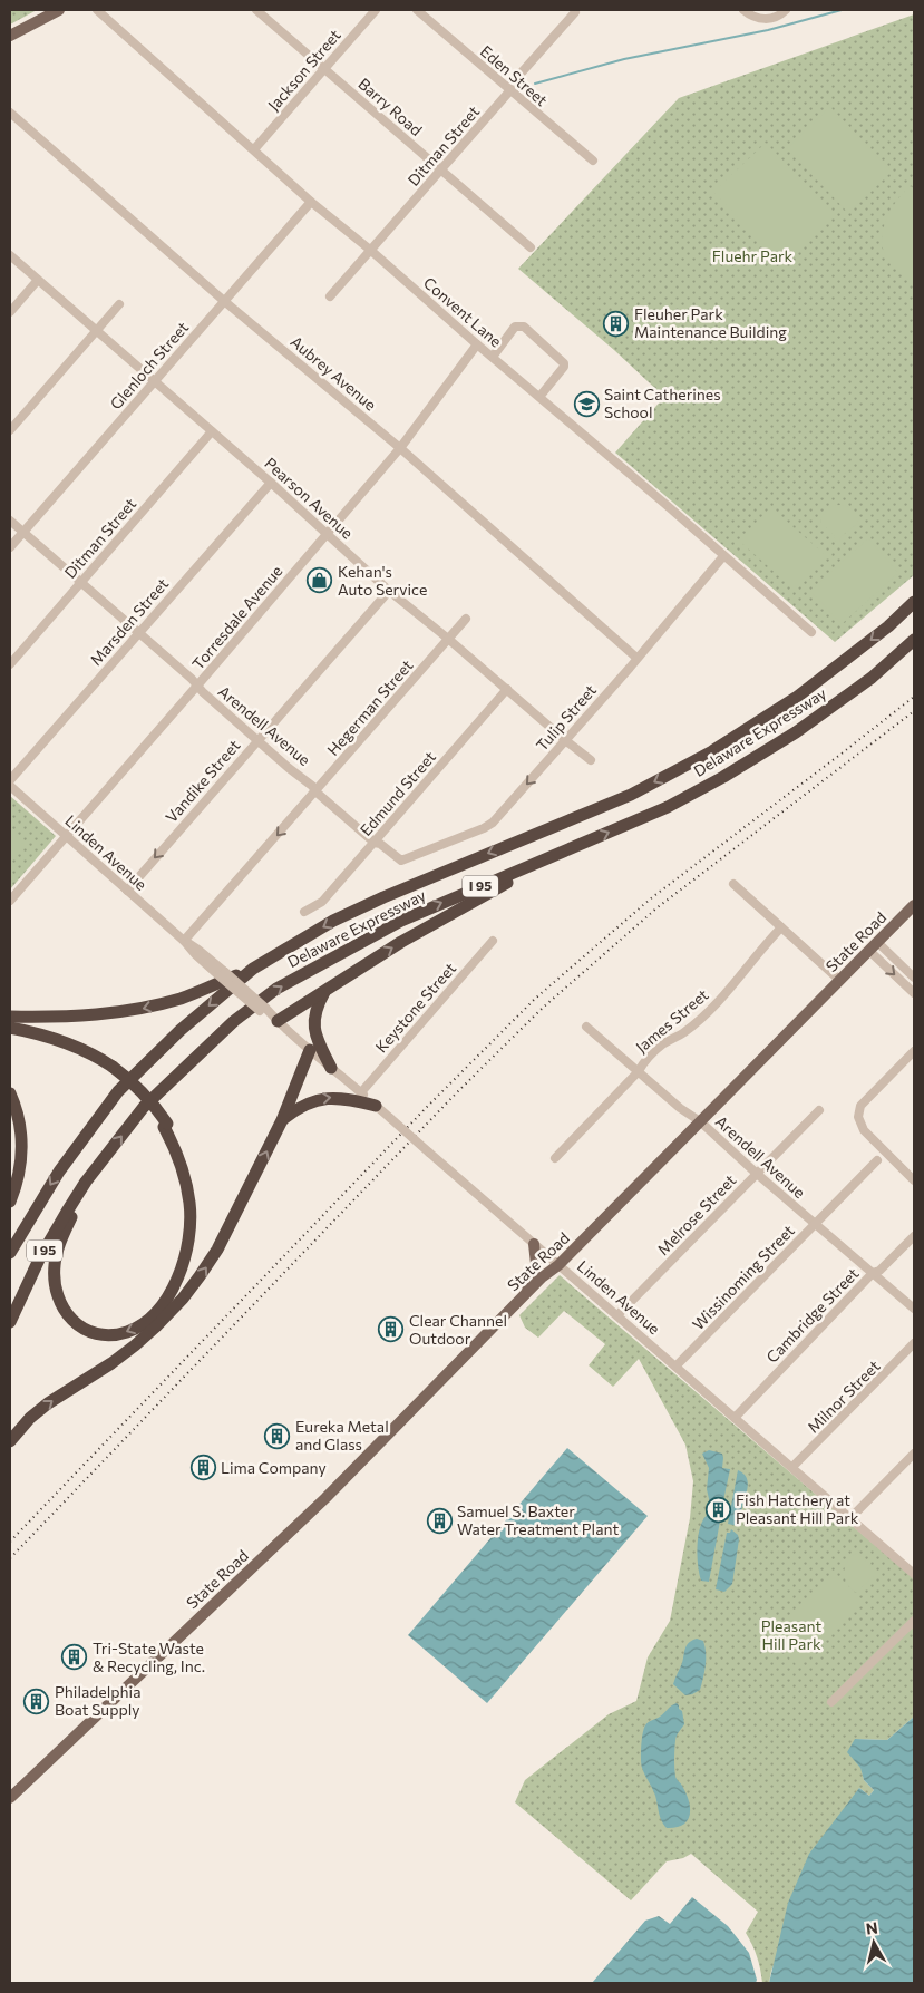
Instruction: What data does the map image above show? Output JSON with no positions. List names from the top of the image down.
{
  "streets": {
    "highway": ["Delaware Expressway", "I 95"],
    "main road": ["State Road"],
    "street": [
      "Jackson Street",
      "Eden Street",
      "Barry Road",
      "Ditman Street",
      "Convent Lane",
      "Glenloch Street",
      "Aubrey Avenue",
      "Pearson Avenue",
      "Torresdale Avenue",
      "Marsden Street",
      "Hegerman Street",
      "Tulip Street",
      "Arendell Avenue",
      "Vandike Street",
      "Edmund Street",
      "Linden Avenue",
      "Keystone Street",
      "James Street",
      "Melrose Street",
      "Wissinoming Street",
      "Cambridge Street",
      "Milnor Street"
    ]
  },
  "crossings": [
    ["Jackson Street", "Barry Road"],
    ["Jackson Street", "Convent Lane"],
    ["Eden Street", "Ditman Street"],
    ["Barry Road", "Ditman Street"],
    ["Ditman Street", "Convent Lane"],
    ["Ditman Street", "Pearson Avenue"],
    ["Ditman Street", "Arendell Avenue"],
    ["Convent Lane", "Glenloch Street"],
    ["Convent Lane", "Torresdale Avenue"],
    ["Convent Lane", "Tulip Street"],
    ["Glenloch Street", "Aubrey Avenue"],
    ["Glenloch Street", "Pearson Avenue"],
    ["Glenloch Street", "Arendell Avenue"],
    ["Aubrey Avenue", "Torresdale Avenue"],
    ["Aubrey Avenue", "Tulip Street"],
    ["Pearson Avenue", "Torresdale Avenue"],
    ["Pearson Avenue", "Marsden Street"],
    ["Pearson Avenue", "Hegerman Street"],
    ["Pearson Avenue", "Tulip Street"],
    ["Pearson Avenue", "Vandike Street"],
    ["Pearson Avenue", "Edmund Street"],
    ["Torresdale Avenue", "Arendell Avenue"],
    ["Torresdale Avenue", "Linden Avenue"],
    ["Marsden Street", "Arendell Avenue"],
    ["Hegerman Street", "Arendell Avenue"],
    ["Hegerman Street", "Linden Avenue"],
    ["Tulip Street", "Arendell Avenue"],
    ["Arendell Avenue", "Vandike Street"],
    ["Arendell Avenue", "Edmund Street"],
    ["Arendell Avenue", "State Road"],
    ["Arendell Avenue", "James Street"],
    ["Arendell Avenue", "Melrose Street"],
    ["Arendell Avenue", "Wissinoming Street"],
    ["Arendell Avenue", "Cambridge Street"],
    ["Vandike Street", "Linden Avenue"],
    ["Linden Avenue", "State Road"],
    ["Linden Avenue", "Keystone Street"],
    ["Linden Avenue", "Melrose Street"],
    ["Linden Avenue", "Wissinoming Street"],
    ["Linden Avenue", "Cambridge Street"],
    ["Linden Avenue", "Milnor Street"]
  ],
  "one_way": ["Hegerman Street", "Tulip Street", "Vandike Street"],
  "parks": ["Fluehr Park", "Pleasant Hill Park"],
  "places": {
    "building": [
      "Fleuher Park Maintenance Building",
      "Clear Channel Outdoor",
      "Eureka Metal and Glass",
      "Lima Company",
      "Fish Hatchery at Pleasant Hill Park",
      "Samuel S. Baxter Water Treatment Plant",
      "Tri-State Waste & Recycling, Inc.",
      "Philadelphia Boat Supply"
    ],
    "school or university": ["Saint Catherines School"],
    "shop": ["Kehan's Auto Service"]
  },
  "north": "top"
}
